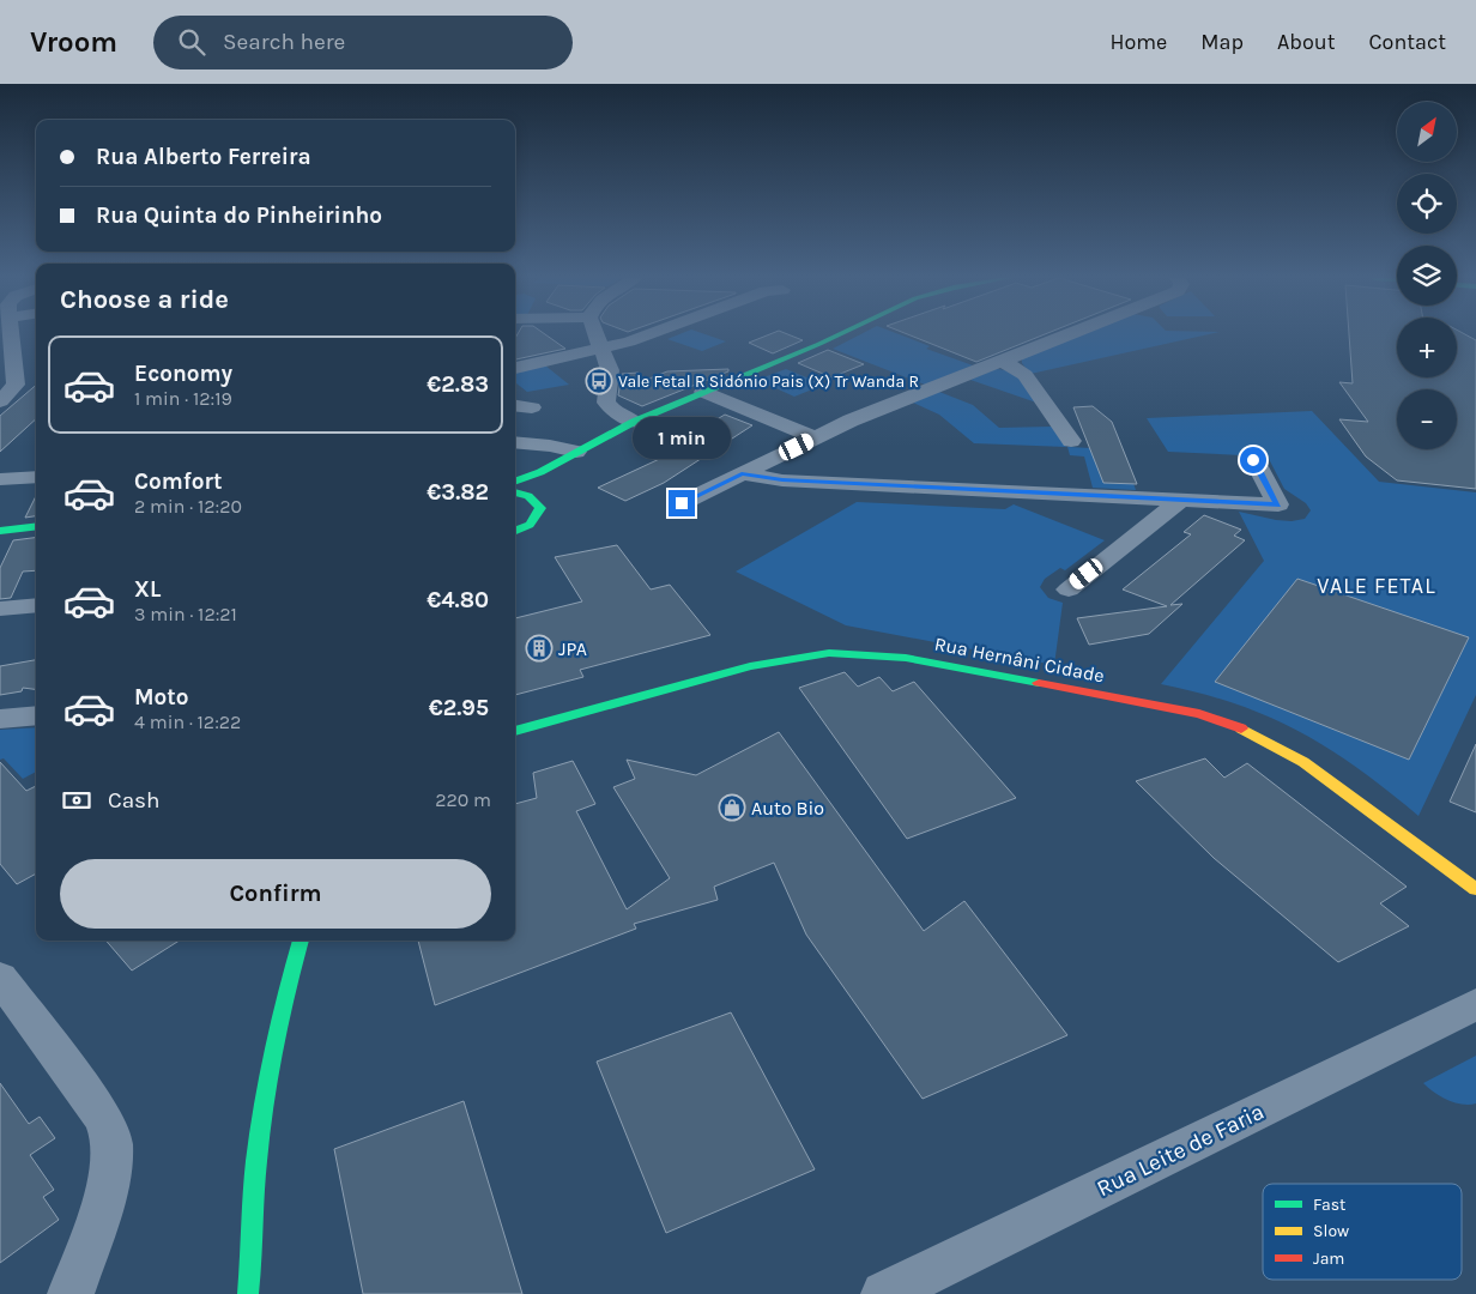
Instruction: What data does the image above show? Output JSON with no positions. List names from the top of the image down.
{
  "streets": {
    "street": ["Rua Hernâni Cidade", "Rua Leite de Faria"]
  },
  "districts": ["VALE FETAL"],
  "places": {
    "bus stop": ["Vale Fetal R Sidónio Pais (X) Tr Wanda R"],
    "building": ["JPA"],
    "shop": ["Auto Bio"]
  },
  "legend": ["Fast", "Slow", "Jam"],
  "north": "top right",
  "page": {
    "header": "Vroom",
    "search": "Search here",
    "nav": [
      "Home",
      "Map",
      "About",
      "Contact"
    ],
    "map_buttons": ["+", "−"],
    "banner": ["Rua Alberto Ferreira", "Rua Quinta do Pinheirinho"],
    "heading": "Choose a ride",
    "list": [
      {
        "name": "Economy",
        "note": "1 min · 12:19",
        "value": "€2.83"
      },
      {
        "name": "Comfort",
        "note": "2 min · 12:20",
        "value": "€3.82"
      },
      {
        "name": "XL",
        "note": "3 min · 12:21",
        "value": "€4.80"
      },
      {
        "name": "Moto",
        "note": "4 min · 12:22",
        "value": "€2.95"
      }
    ],
    "bubble": "1 min",
    "pay": ["Cash", "220 m"],
    "buttons": "Confirm"
  }
}
